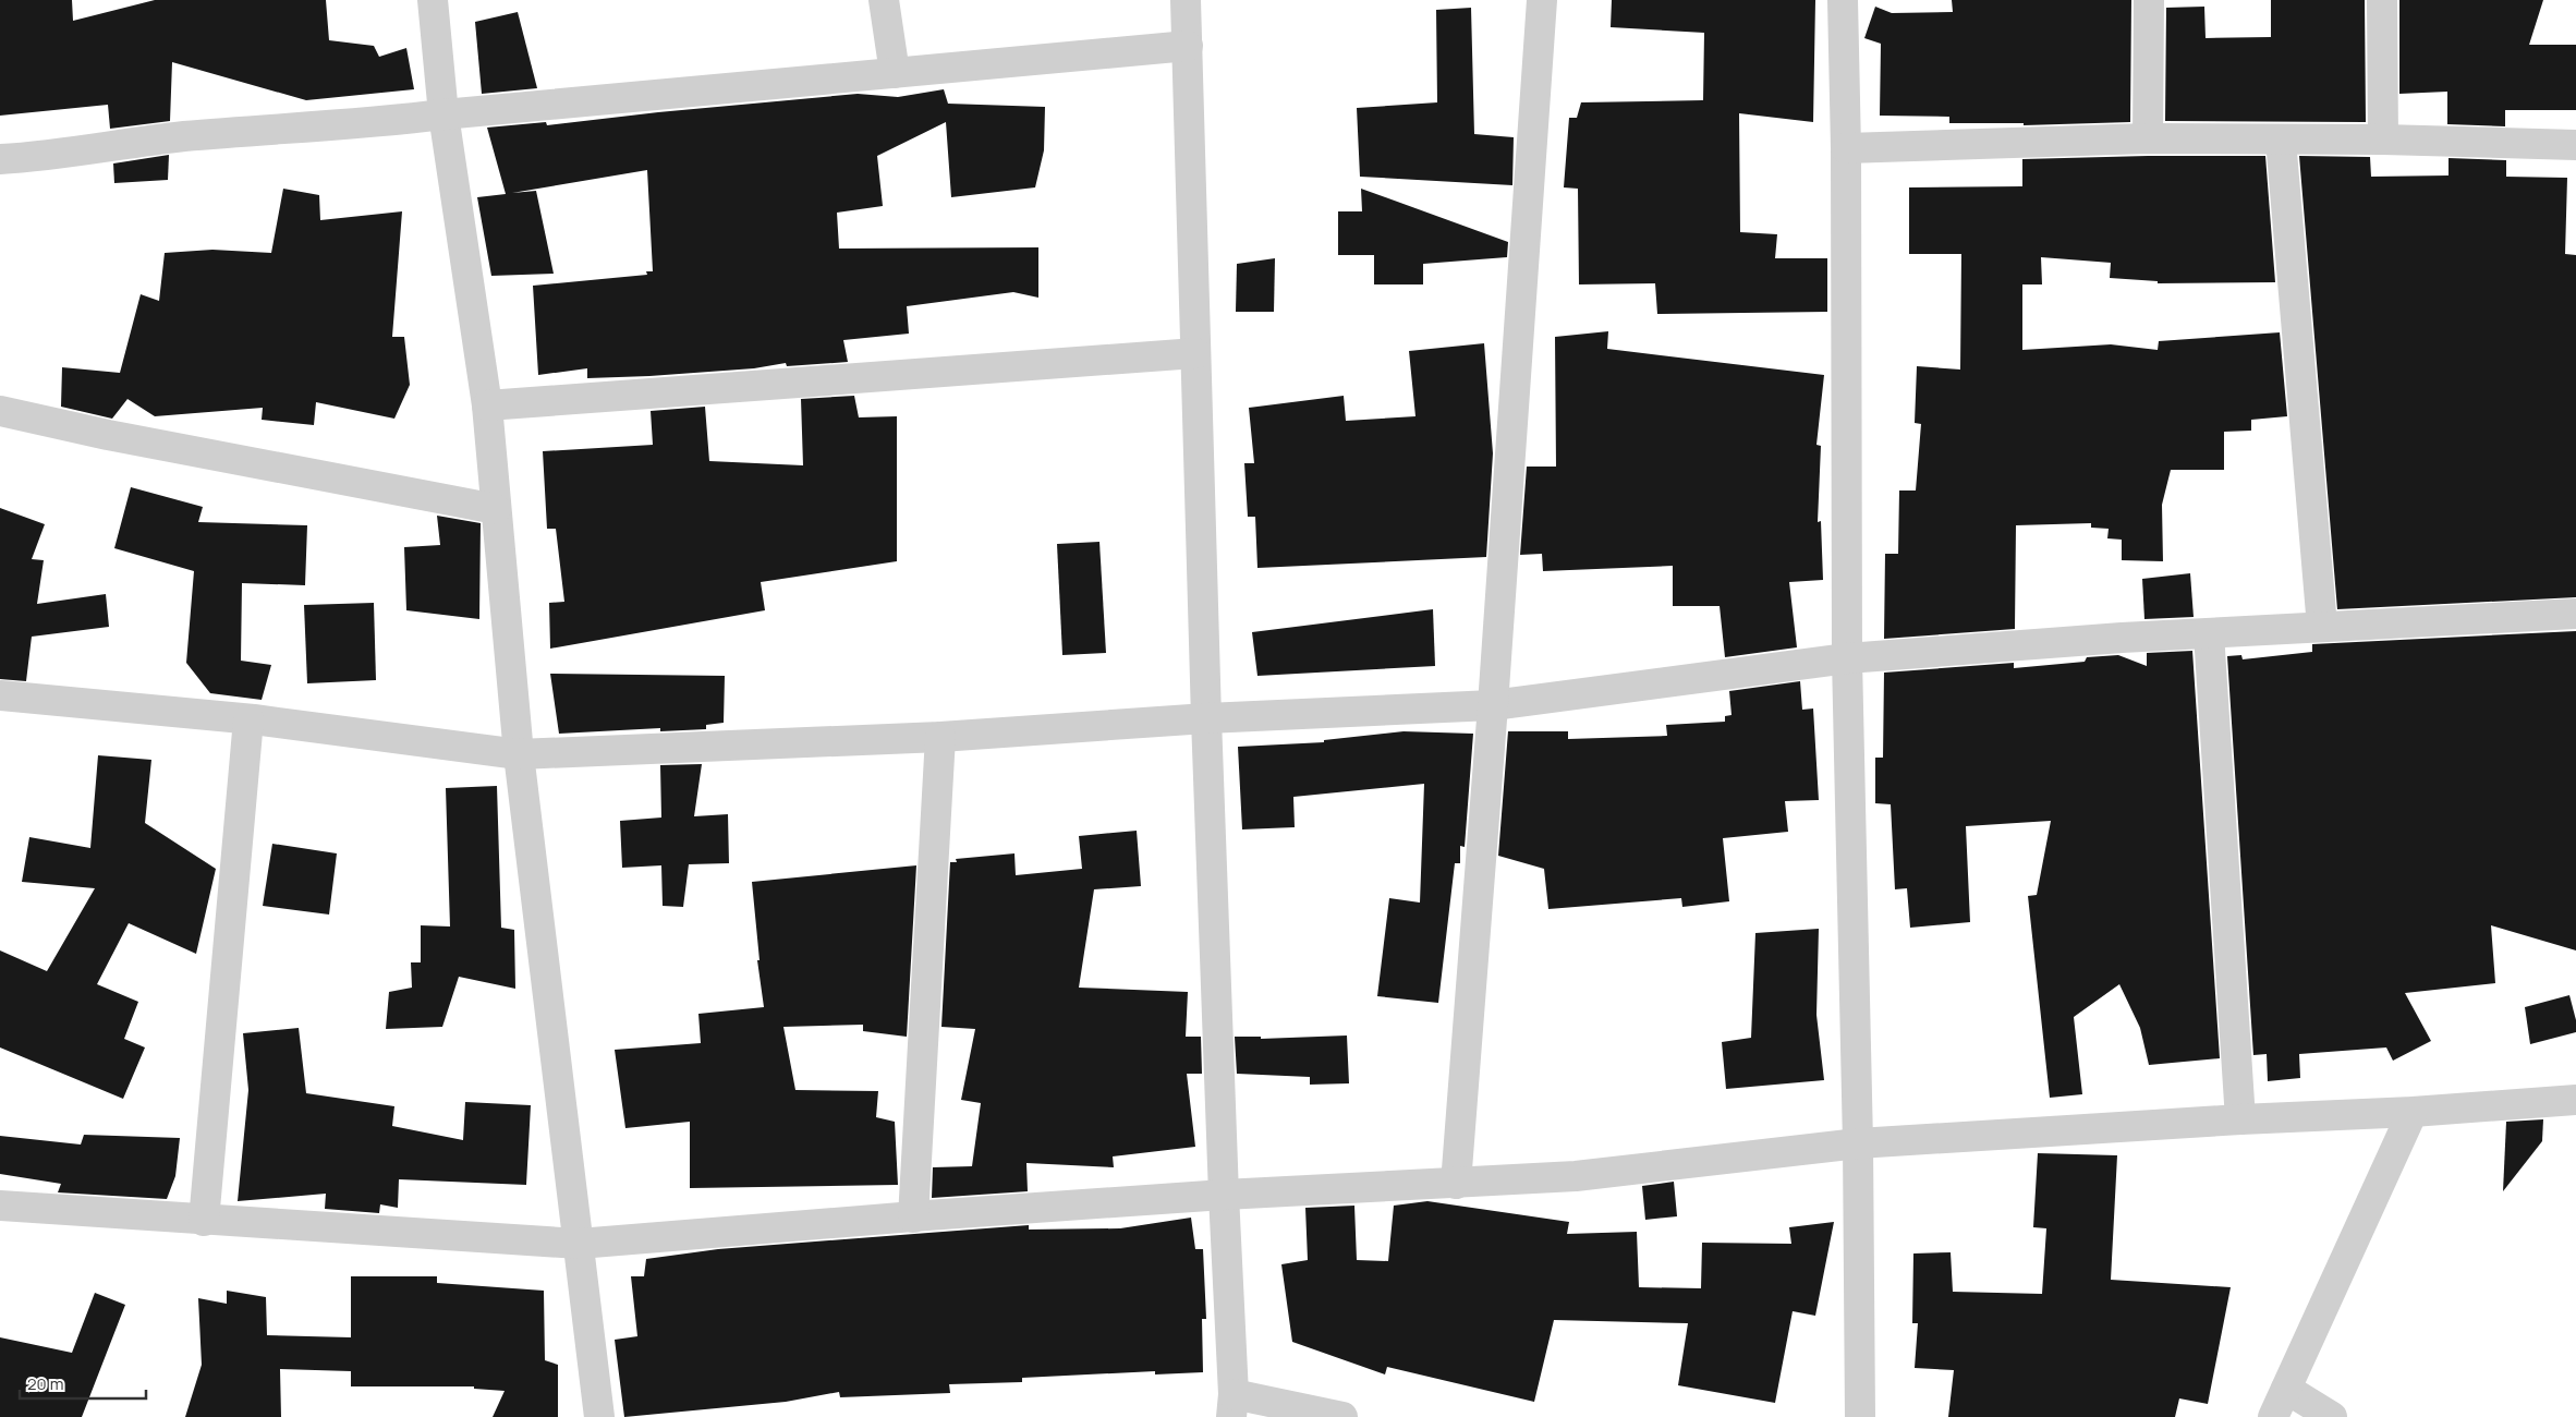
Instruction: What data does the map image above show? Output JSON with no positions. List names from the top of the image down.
{
  "scale_bar": "20 m"
}
